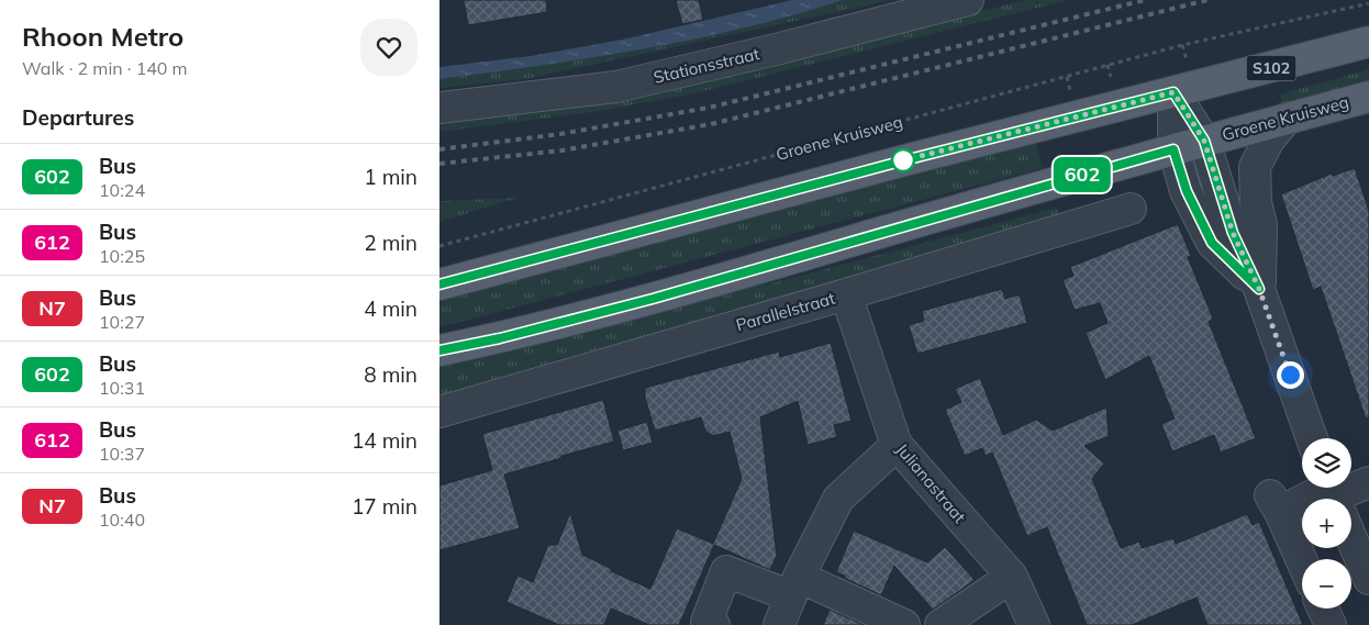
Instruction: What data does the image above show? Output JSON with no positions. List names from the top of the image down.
{
  "streets": {
    "main road": ["S102", "Groene Kruisweg"],
    "street": ["Stationsstraat", "Parallelstraat", "Julianastraat"]
  },
  "crossings": [
    ["Parallelstraat", "Julianastraat"]
  ],
  "lines": ["bus line 602"],
  "page": {
    "heading": [
      ["Rhoon Metro", "Walk · 2 min · 140 m"],
      "Departures"
    ],
    "on_map": "602",
    "list": [
      {
        "mark": "602",
        "name": "Bus",
        "note": "10:24",
        "value": "1 min"
      },
      {
        "mark": "612",
        "name": "Bus",
        "note": "10:25",
        "value": "2 min"
      },
      {
        "mark": "N7",
        "name": "Bus",
        "note": "10:27",
        "value": "4 min"
      },
      {
        "mark": "602",
        "name": "Bus",
        "note": "10:31",
        "value": "8 min"
      },
      {
        "mark": "612",
        "name": "Bus",
        "note": "10:37",
        "value": "14 min"
      },
      {
        "mark": "N7",
        "name": "Bus",
        "note": "10:40",
        "value": "17 min"
      }
    ],
    "map_buttons": ["+", "−"]
  }
}
